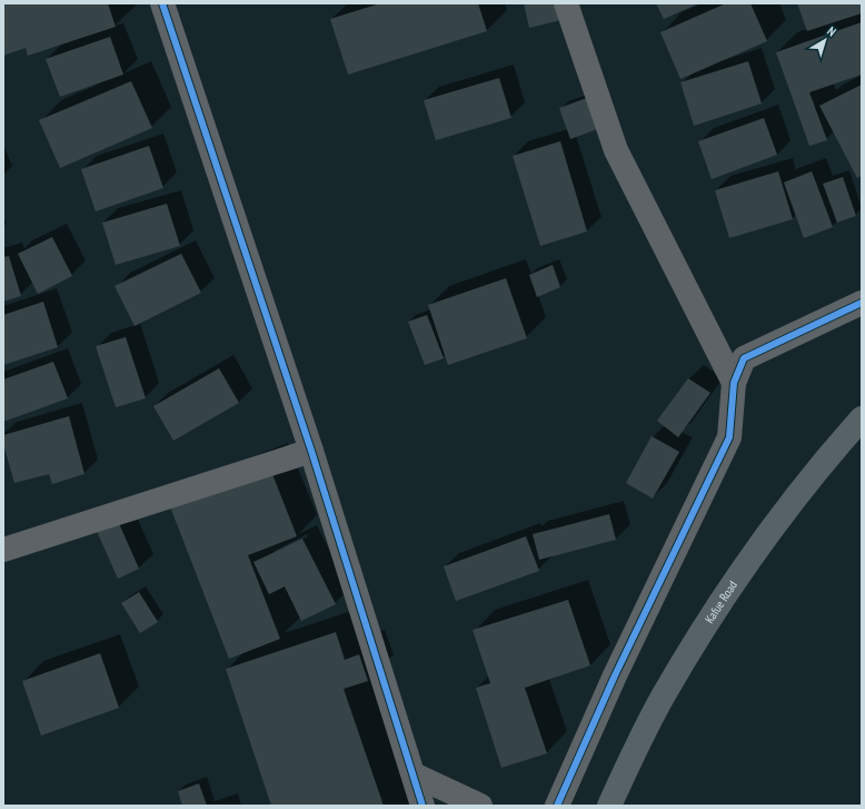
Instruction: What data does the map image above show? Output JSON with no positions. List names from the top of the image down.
{
  "streets": {
    "highway": ["Kafue Road"]
  },
  "north": "top right"
}
